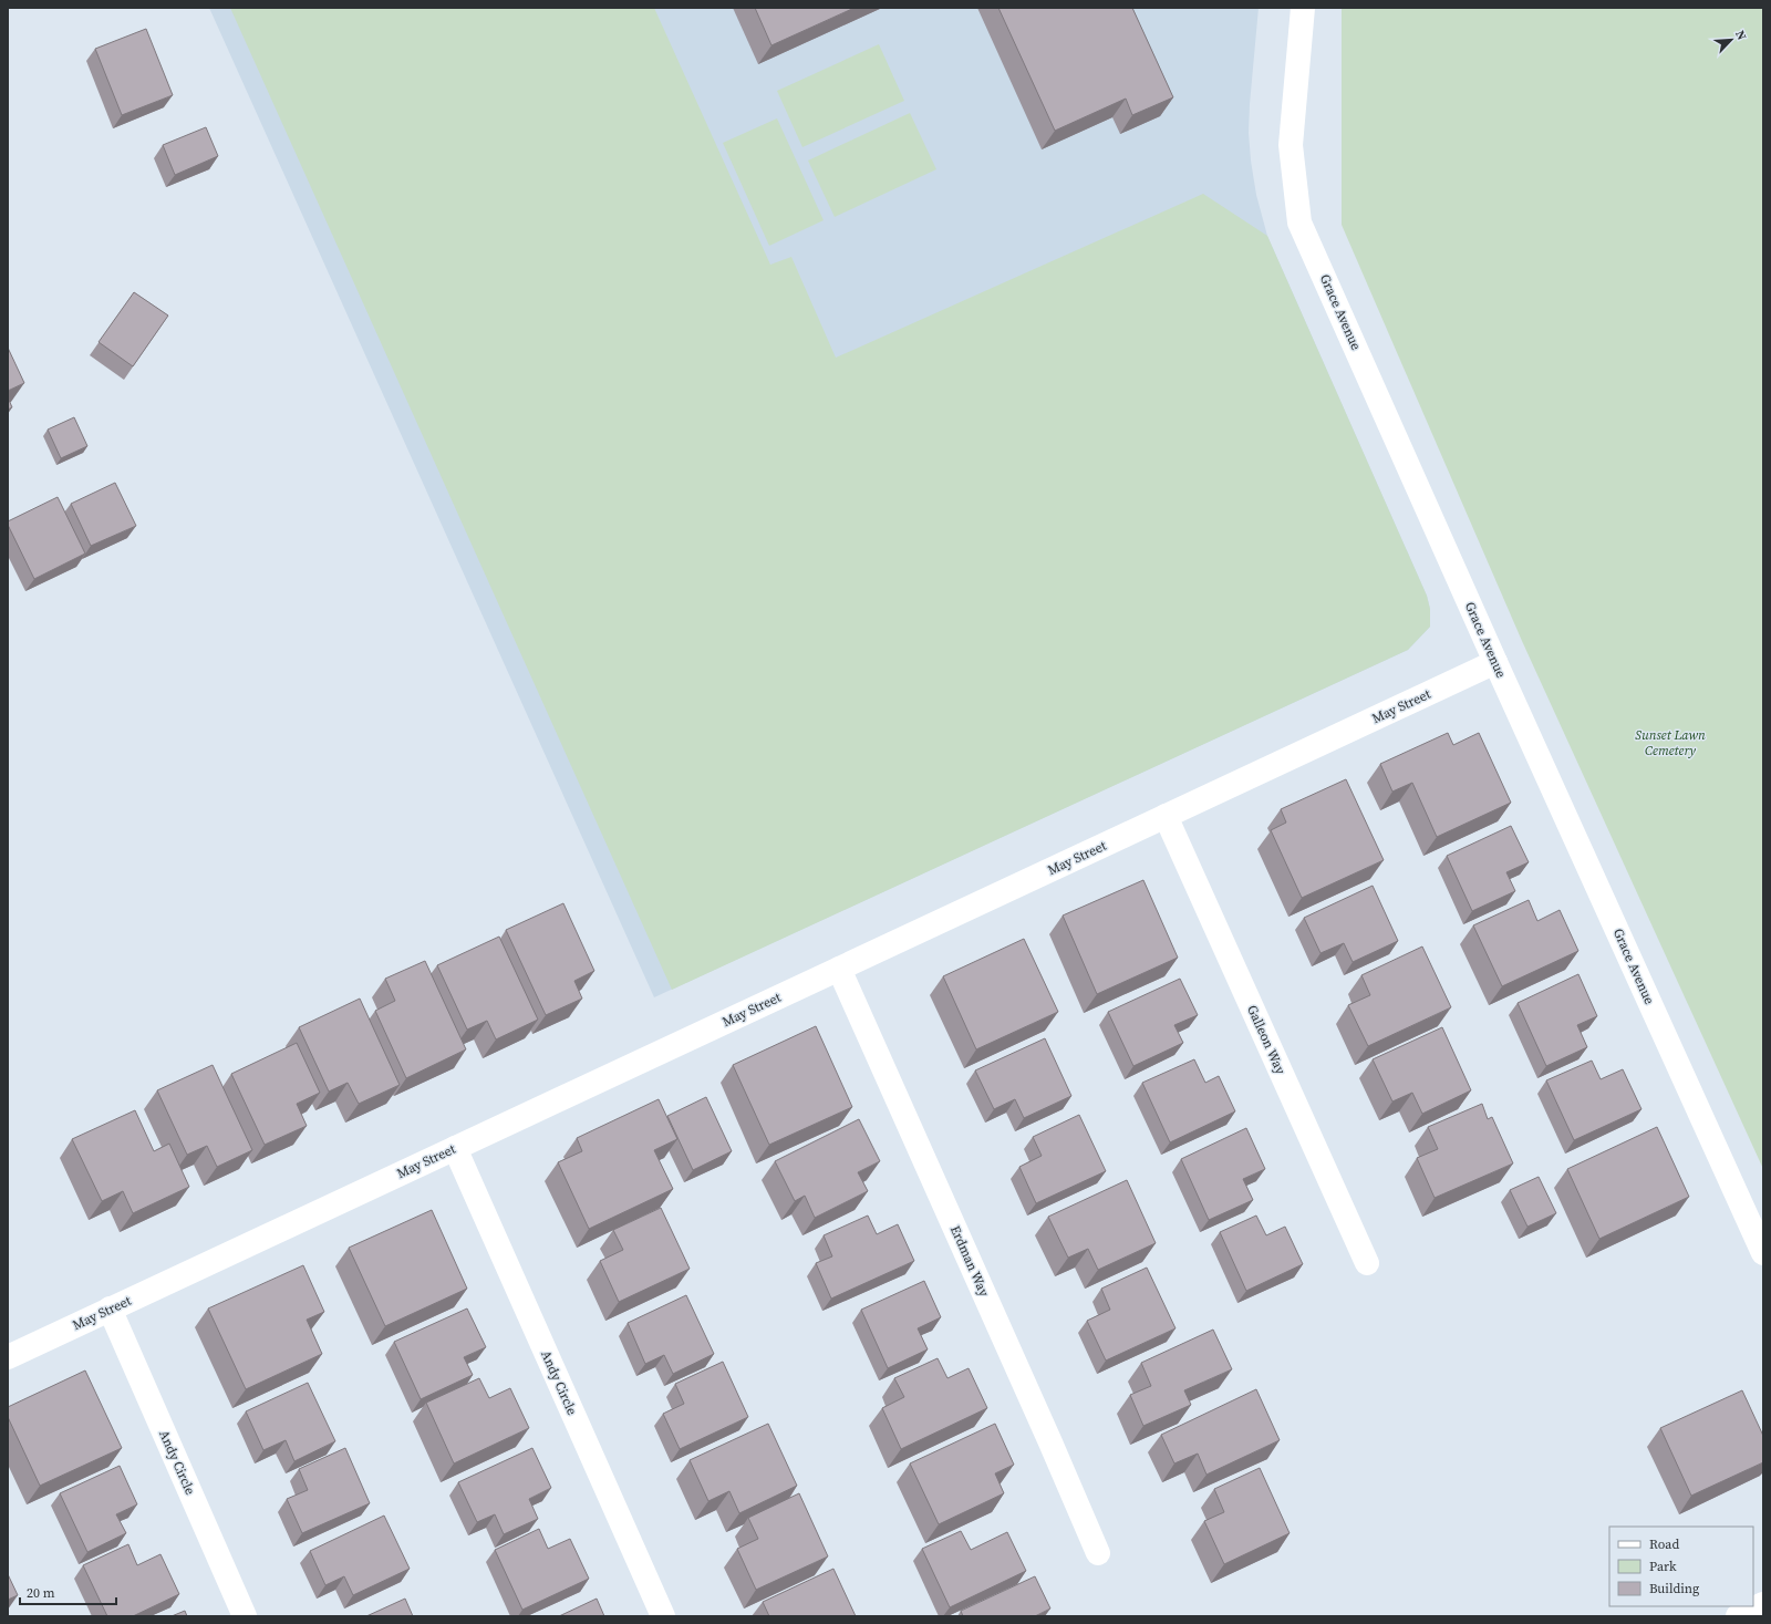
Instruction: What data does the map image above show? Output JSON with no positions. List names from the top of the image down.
{
  "streets": {
    "street": [
      "Grace Avenue",
      "May Street",
      "Galleon Way",
      "Erdman Way",
      "Andy Circle"
    ]
  },
  "crossings": [
    ["Grace Avenue", "May Street"],
    ["May Street", "Galleon Way"],
    ["May Street", "Erdman Way"],
    ["May Street", "Andy Circle"]
  ],
  "parks": ["Sunset Lawn Cemetery"],
  "legend": ["Road", "Park", "Building"],
  "scale_bar": "20 m",
  "north": "top right"
}
